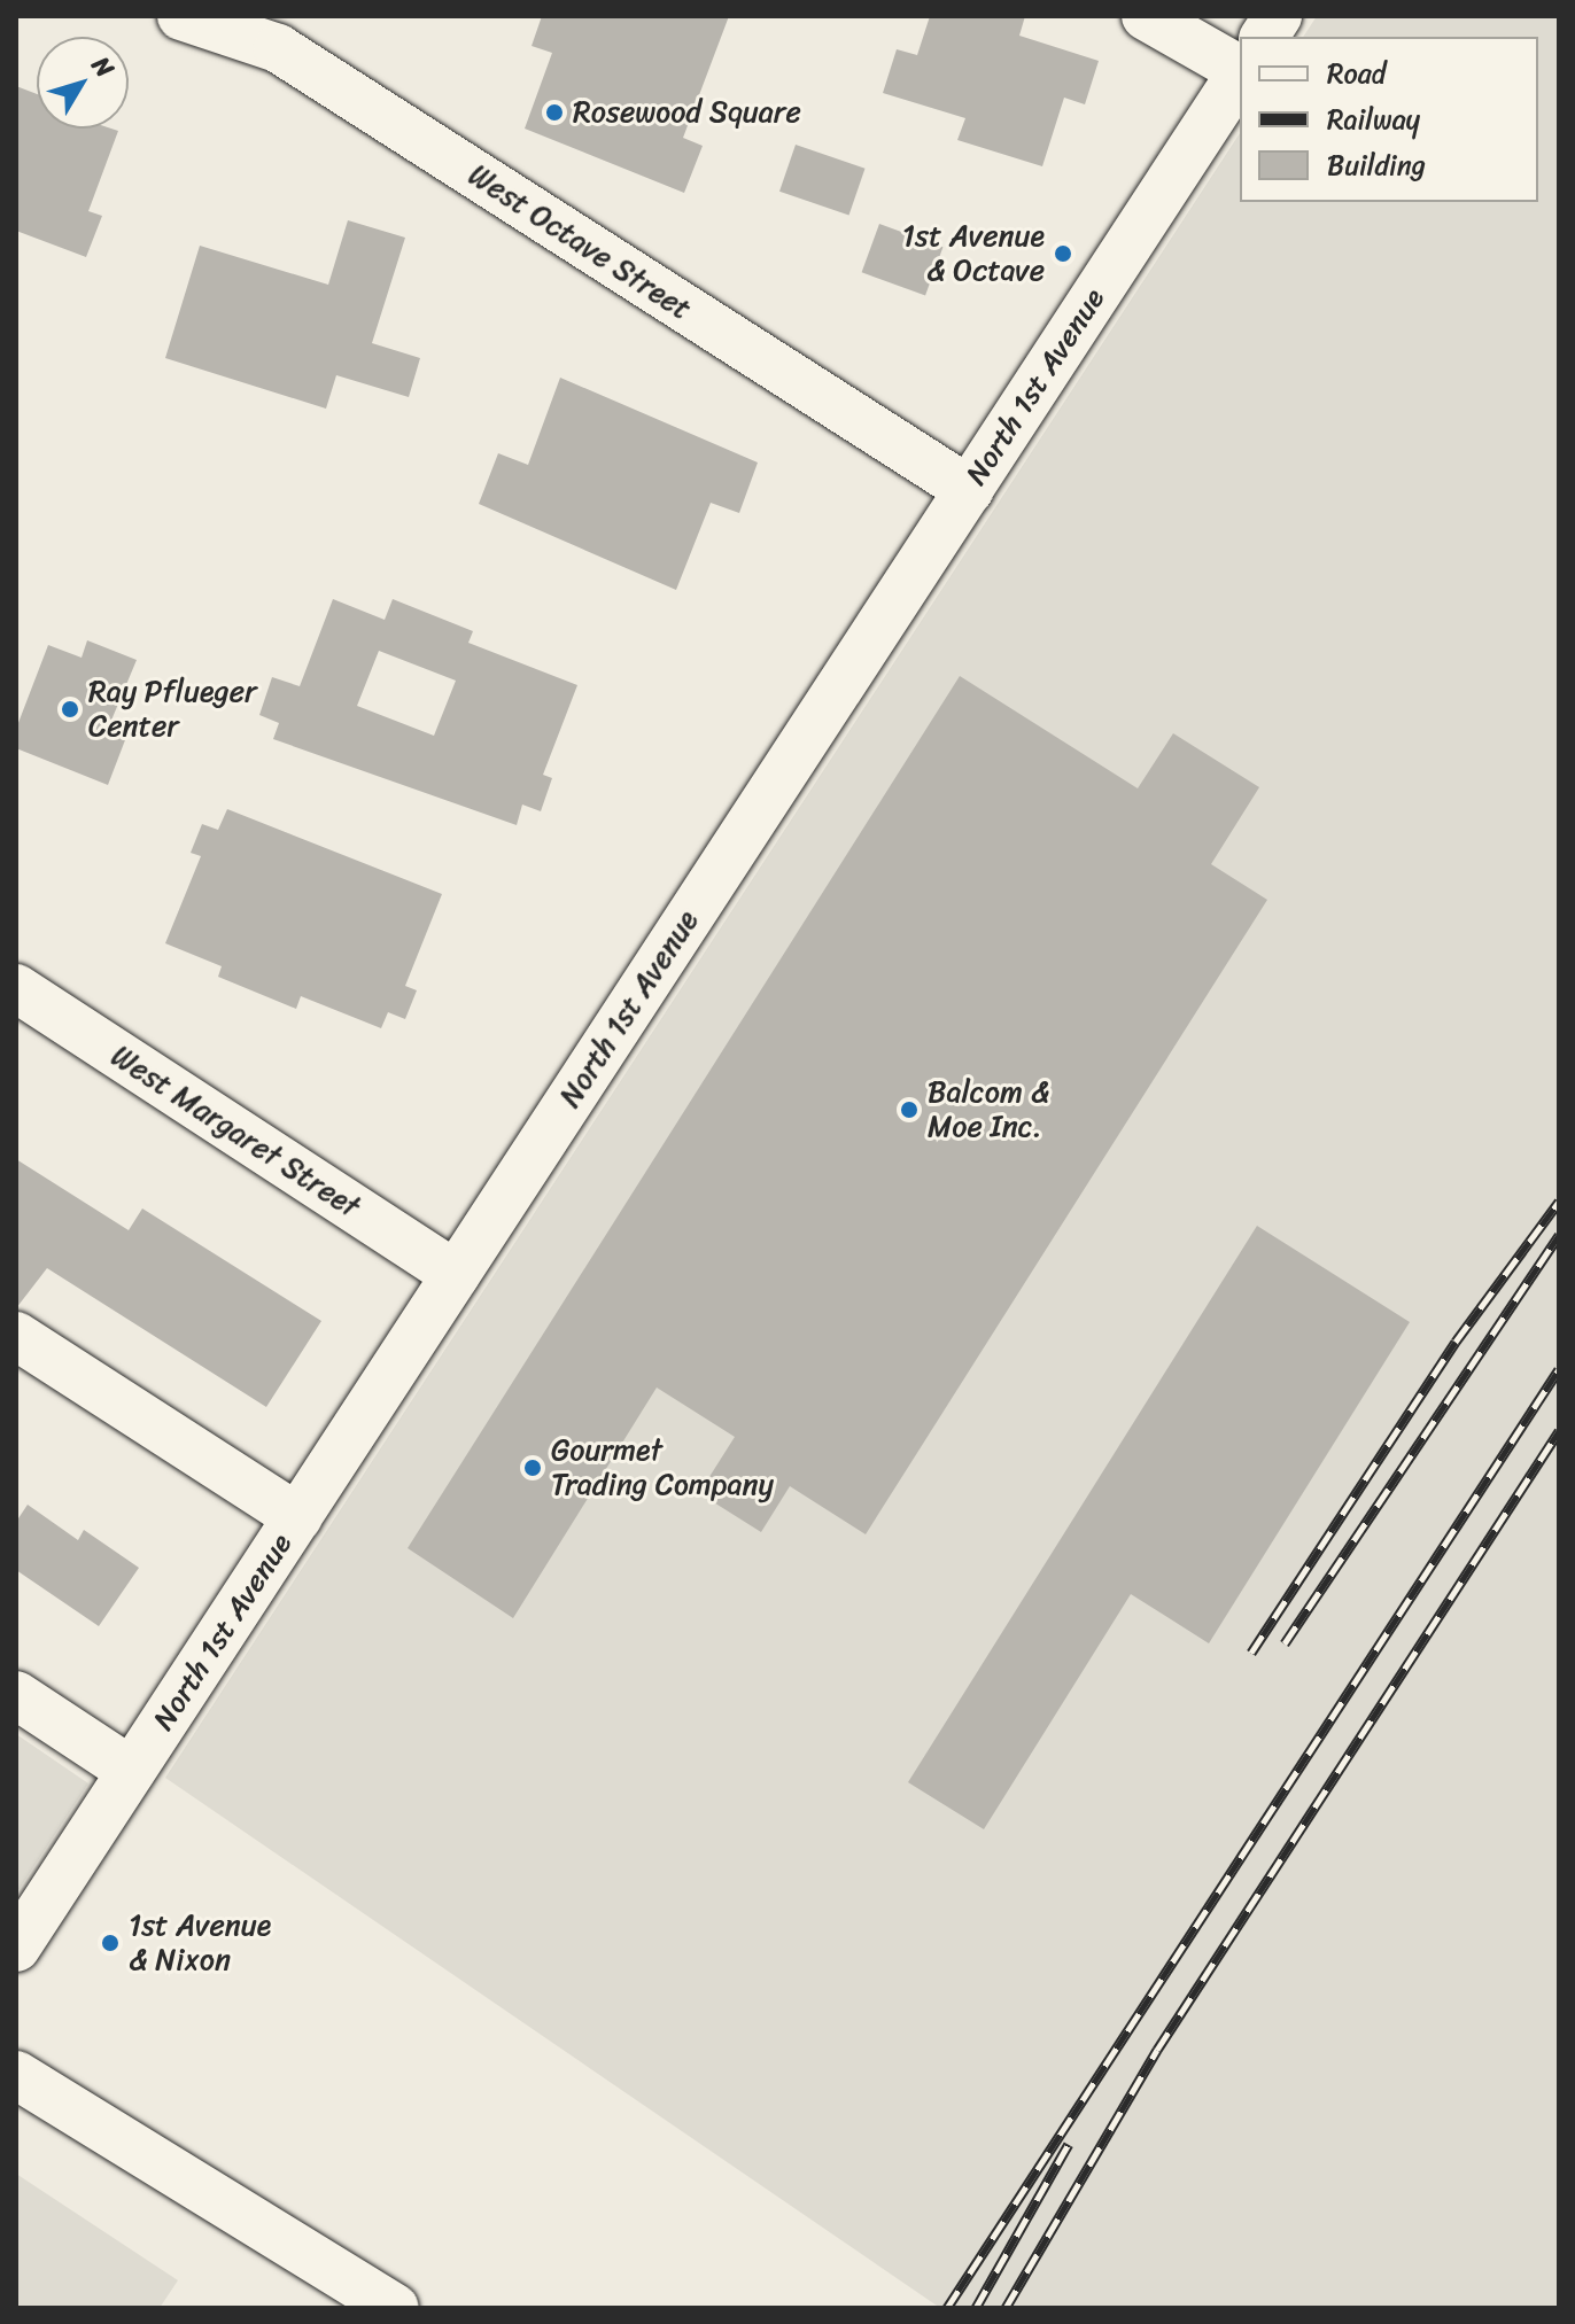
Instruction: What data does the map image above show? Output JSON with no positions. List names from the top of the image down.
{
  "streets": {
    "street": ["West Octave Street", "North 1st Avenue", "West Margaret Street"]
  },
  "crossings": [
    ["West Octave Street", "North 1st Avenue"],
    ["North 1st Avenue", "West Margaret Street"]
  ],
  "places": [
    "Rosewood Square",
    "1st Avenue & Octave",
    "Ray Pflueger Center",
    "Balcom & Moe Inc.",
    "Gourmet Trading Company",
    "1st Avenue & Nixon"
  ],
  "legend": ["Road", "Railway", "Building"],
  "north": "top right"
}
